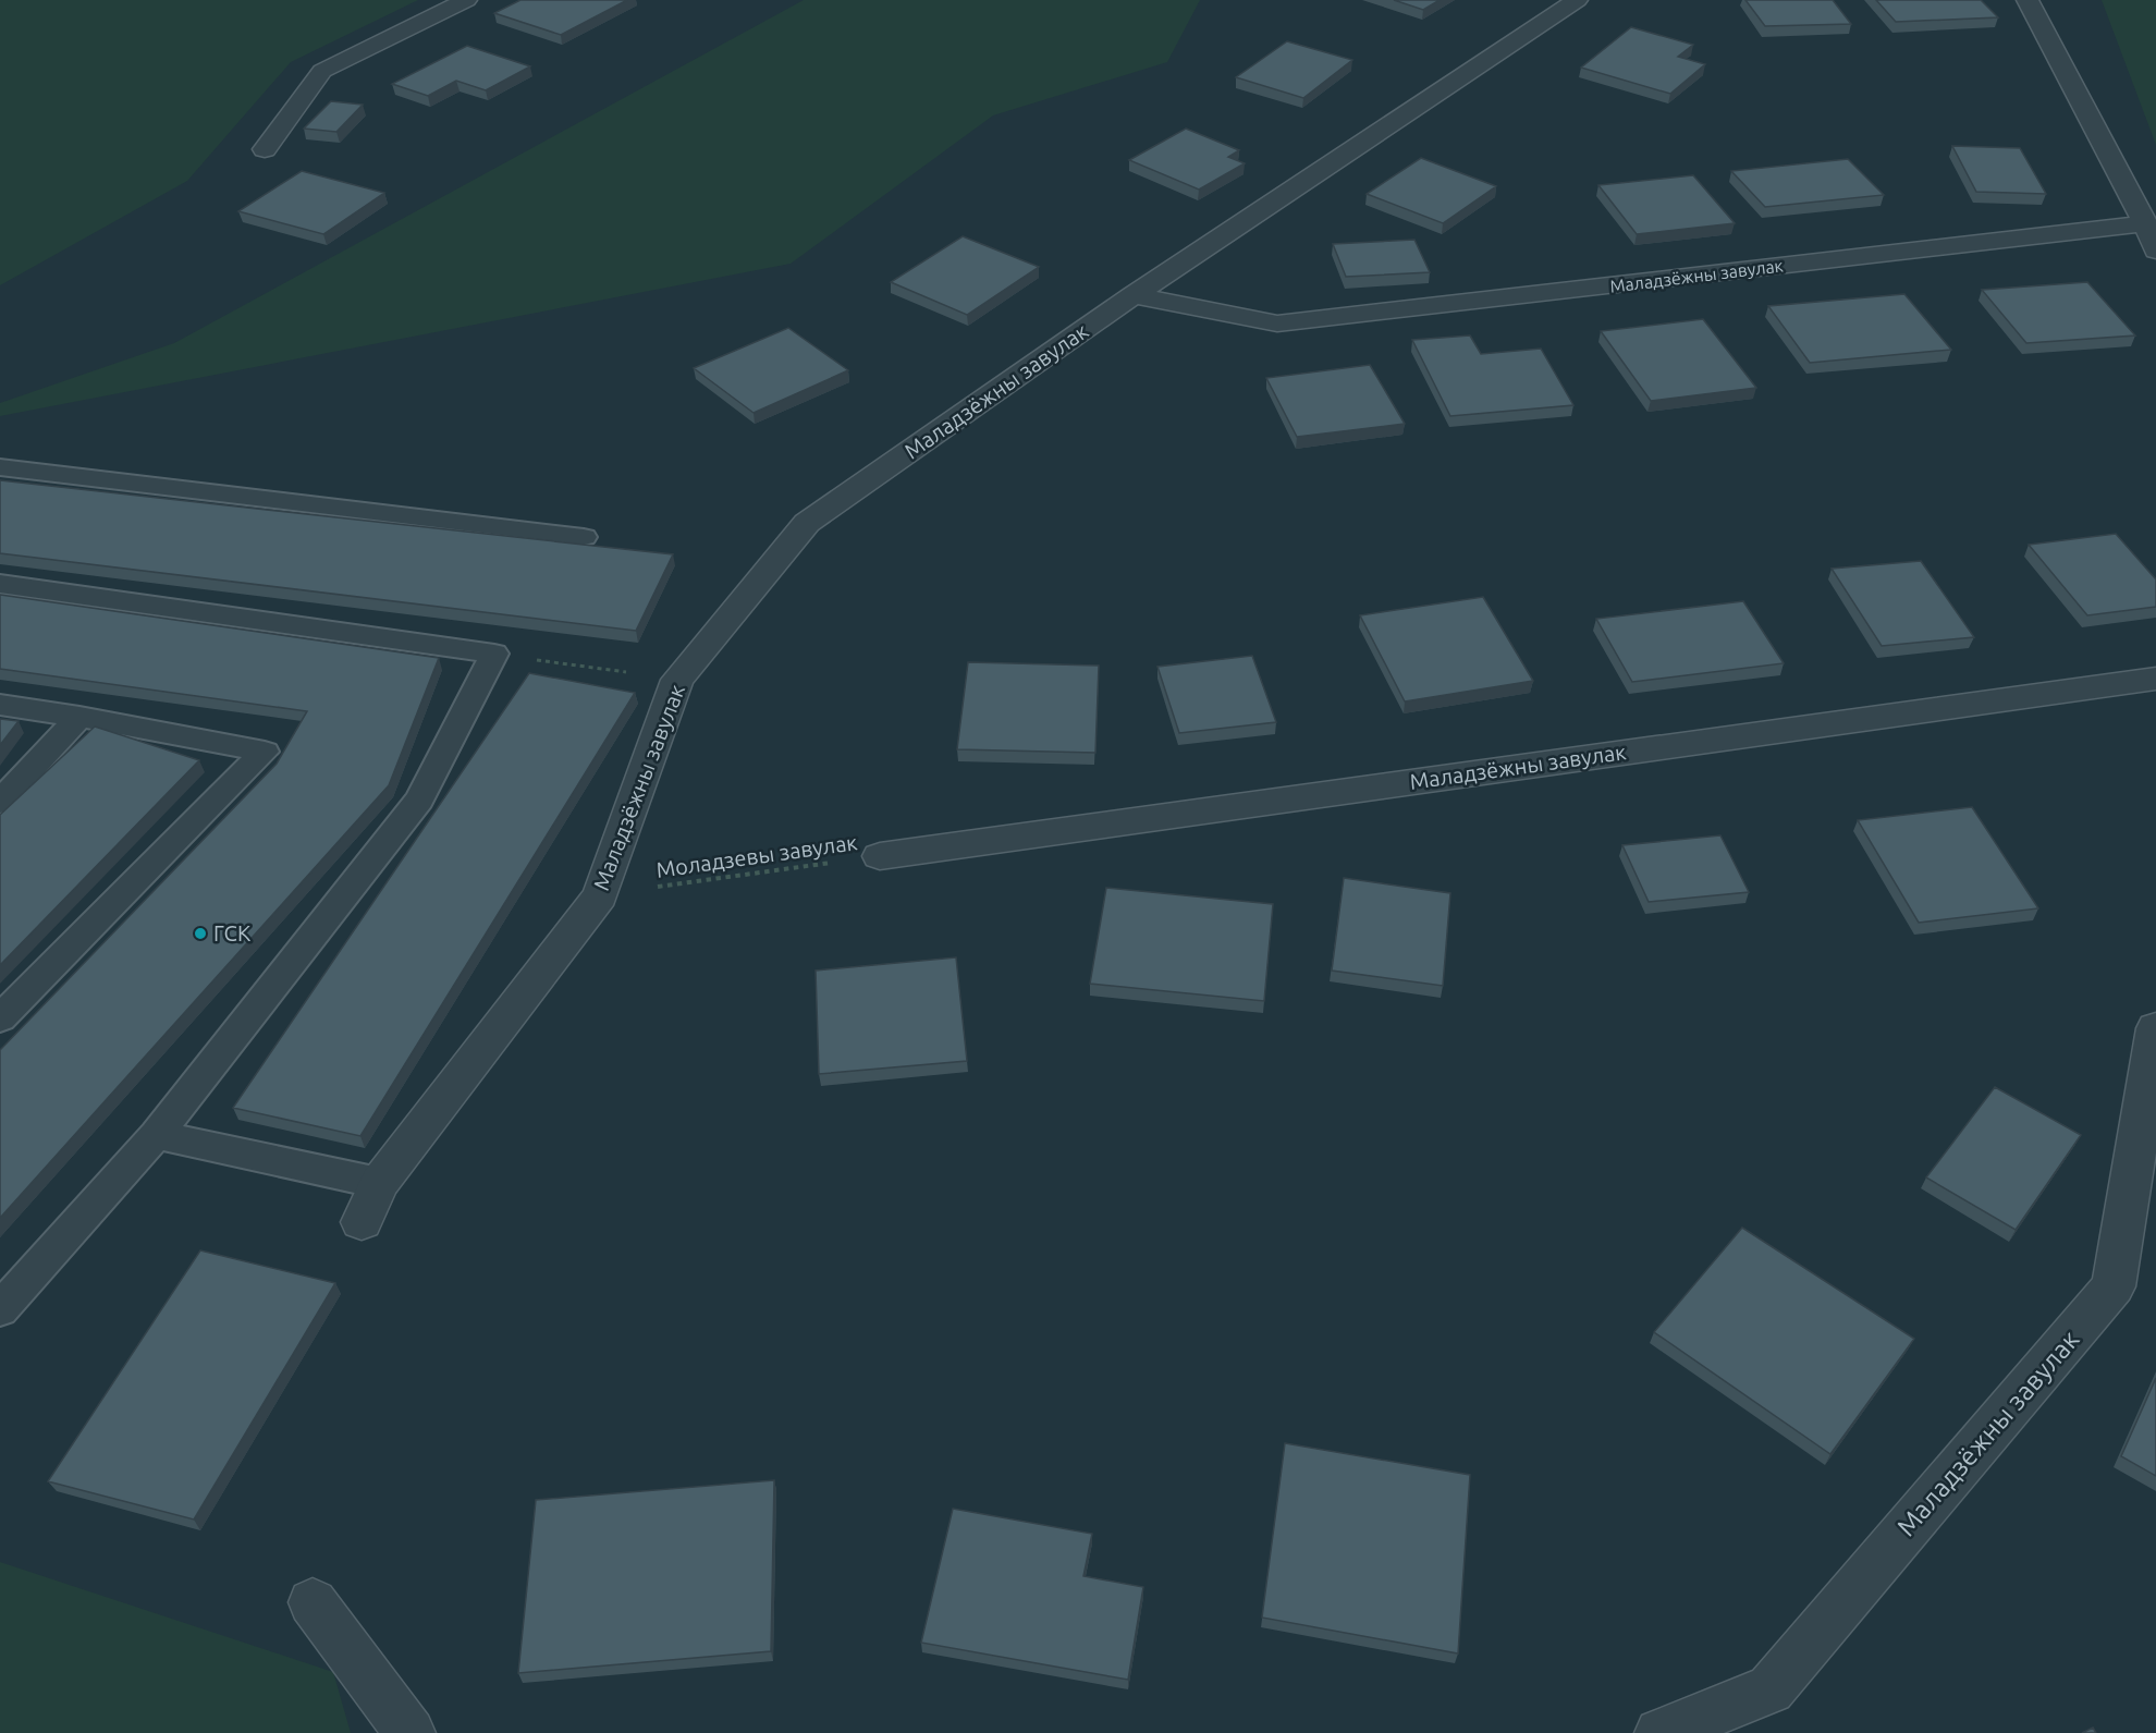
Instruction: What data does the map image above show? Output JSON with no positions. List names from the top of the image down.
{
  "streets": {
    "street": ["Маладзёжны завулак"],
    "path": ["Моладзевы завулак"]
  },
  "crossings": [
    ["Маладзёжны завулак", "Моладзевы завулак"]
  ],
  "places": ["ГСК"]
}
